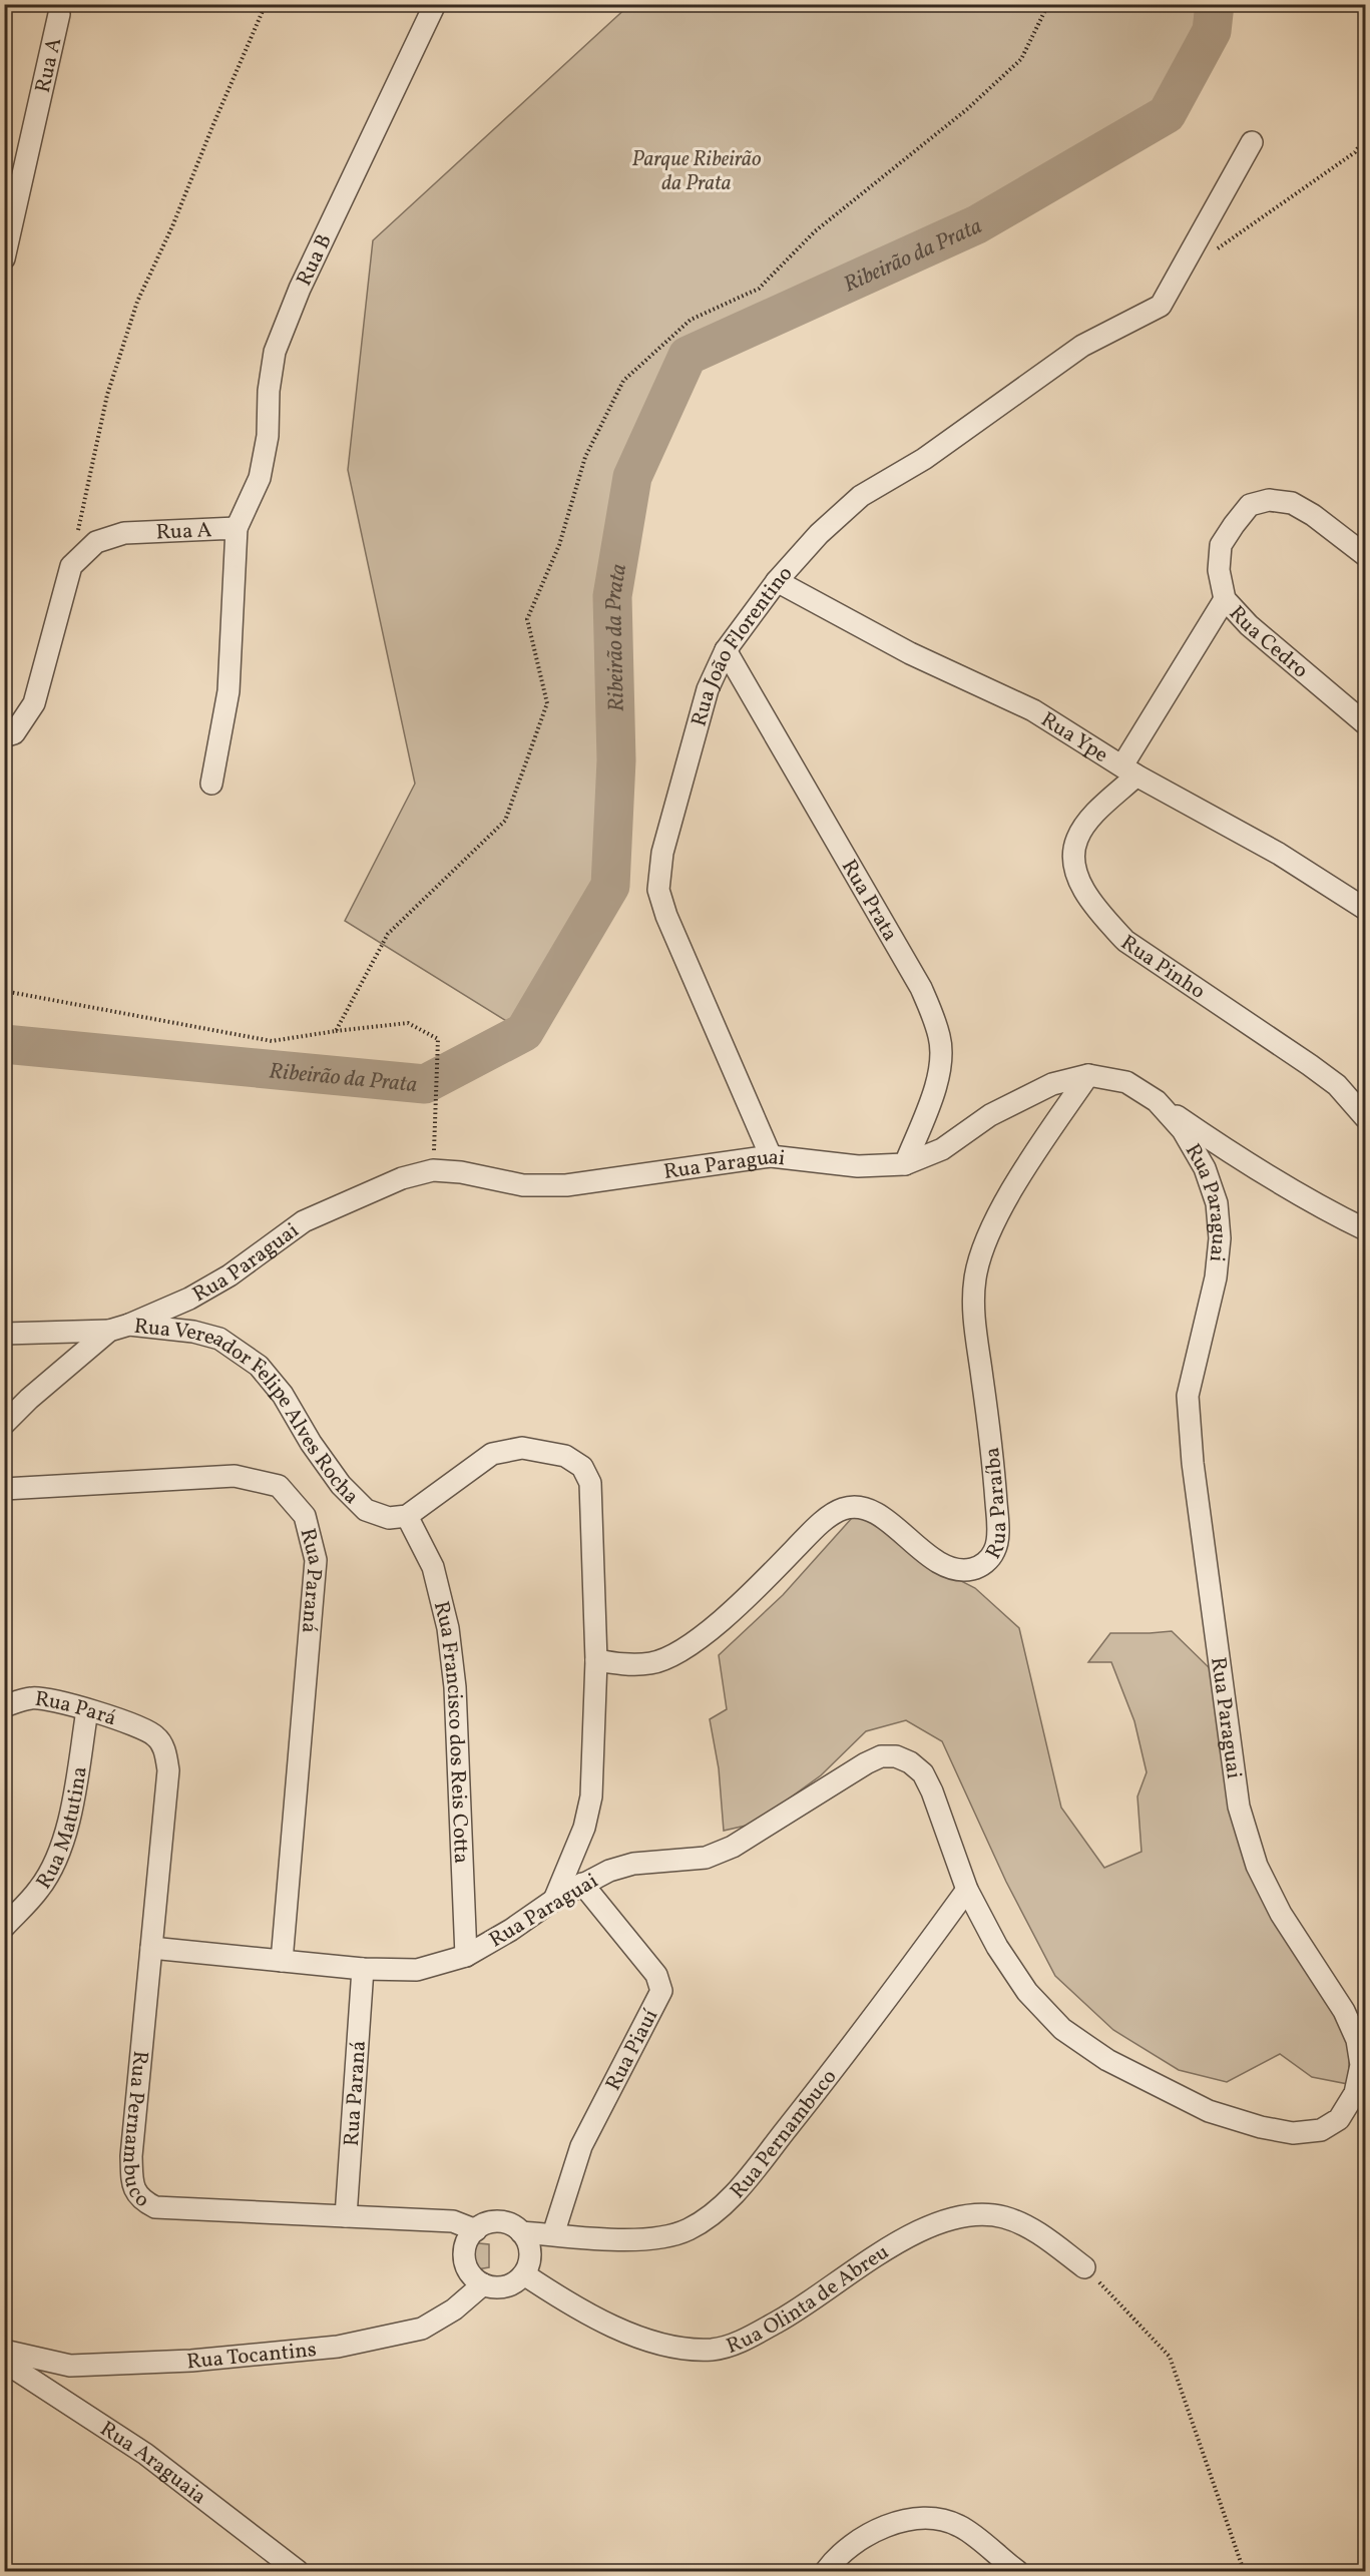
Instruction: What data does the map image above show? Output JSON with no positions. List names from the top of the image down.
{
  "streets": {
    "street": [
      "Rua A",
      "Rua B",
      "Rua Cedro",
      "Rua João Florentino",
      "Rua Ype",
      "Rua Prata",
      "Rua Pinho",
      "Rua Paraguai",
      "Rua Vereador Felipe Alves Rocha",
      "Rua Paraíba",
      "Rua Paraná",
      "Rua Pará",
      "Rua Francisco dos Reis Cotta",
      "Rua Matutina",
      "Rua Piauí",
      "Rua Pernambuco",
      "Rua Olinta de Abreu",
      "Rua Tocantins",
      "Rua Araguaia"
    ]
  },
  "crossings": [
    ["Rua A", "Rua B"],
    ["Rua Cedro", "Rua Pinho"],
    ["Rua João Florentino", "Rua Ype"],
    ["Rua João Florentino", "Rua Prata"],
    ["Rua João Florentino", "Rua Paraguai"],
    ["Rua Ype", "Rua Pinho"],
    ["Rua Prata", "Rua Paraguai"],
    ["Rua Paraguai", "Rua Vereador Felipe Alves Rocha"],
    ["Rua Paraguai", "Rua Paraíba"],
    ["Rua Paraguai", "Rua Paraná"],
    ["Rua Paraguai", "Rua Francisco dos Reis Cotta"],
    ["Rua Paraguai", "Rua Piauí"],
    ["Rua Paraguai", "Rua Pernambuco"],
    ["Rua Vereador Felipe Alves Rocha", "Rua Francisco dos Reis Cotta"],
    ["Rua Paraná", "Rua Pernambuco"],
    ["Rua Pará", "Rua Matutina"],
    ["Rua Pará", "Rua Pernambuco"],
    ["Rua Piauí", "Rua Pernambuco"],
    ["Rua Pernambuco", "Rua Olinta de Abreu"],
    ["Rua Pernambuco", "Rua Tocantins"],
    ["Rua Olinta de Abreu", "Rua Tocantins"]
  ],
  "water": ["Ribeirão da Prata"],
  "parks": ["Parque Ribeirão da Prata"]
}
